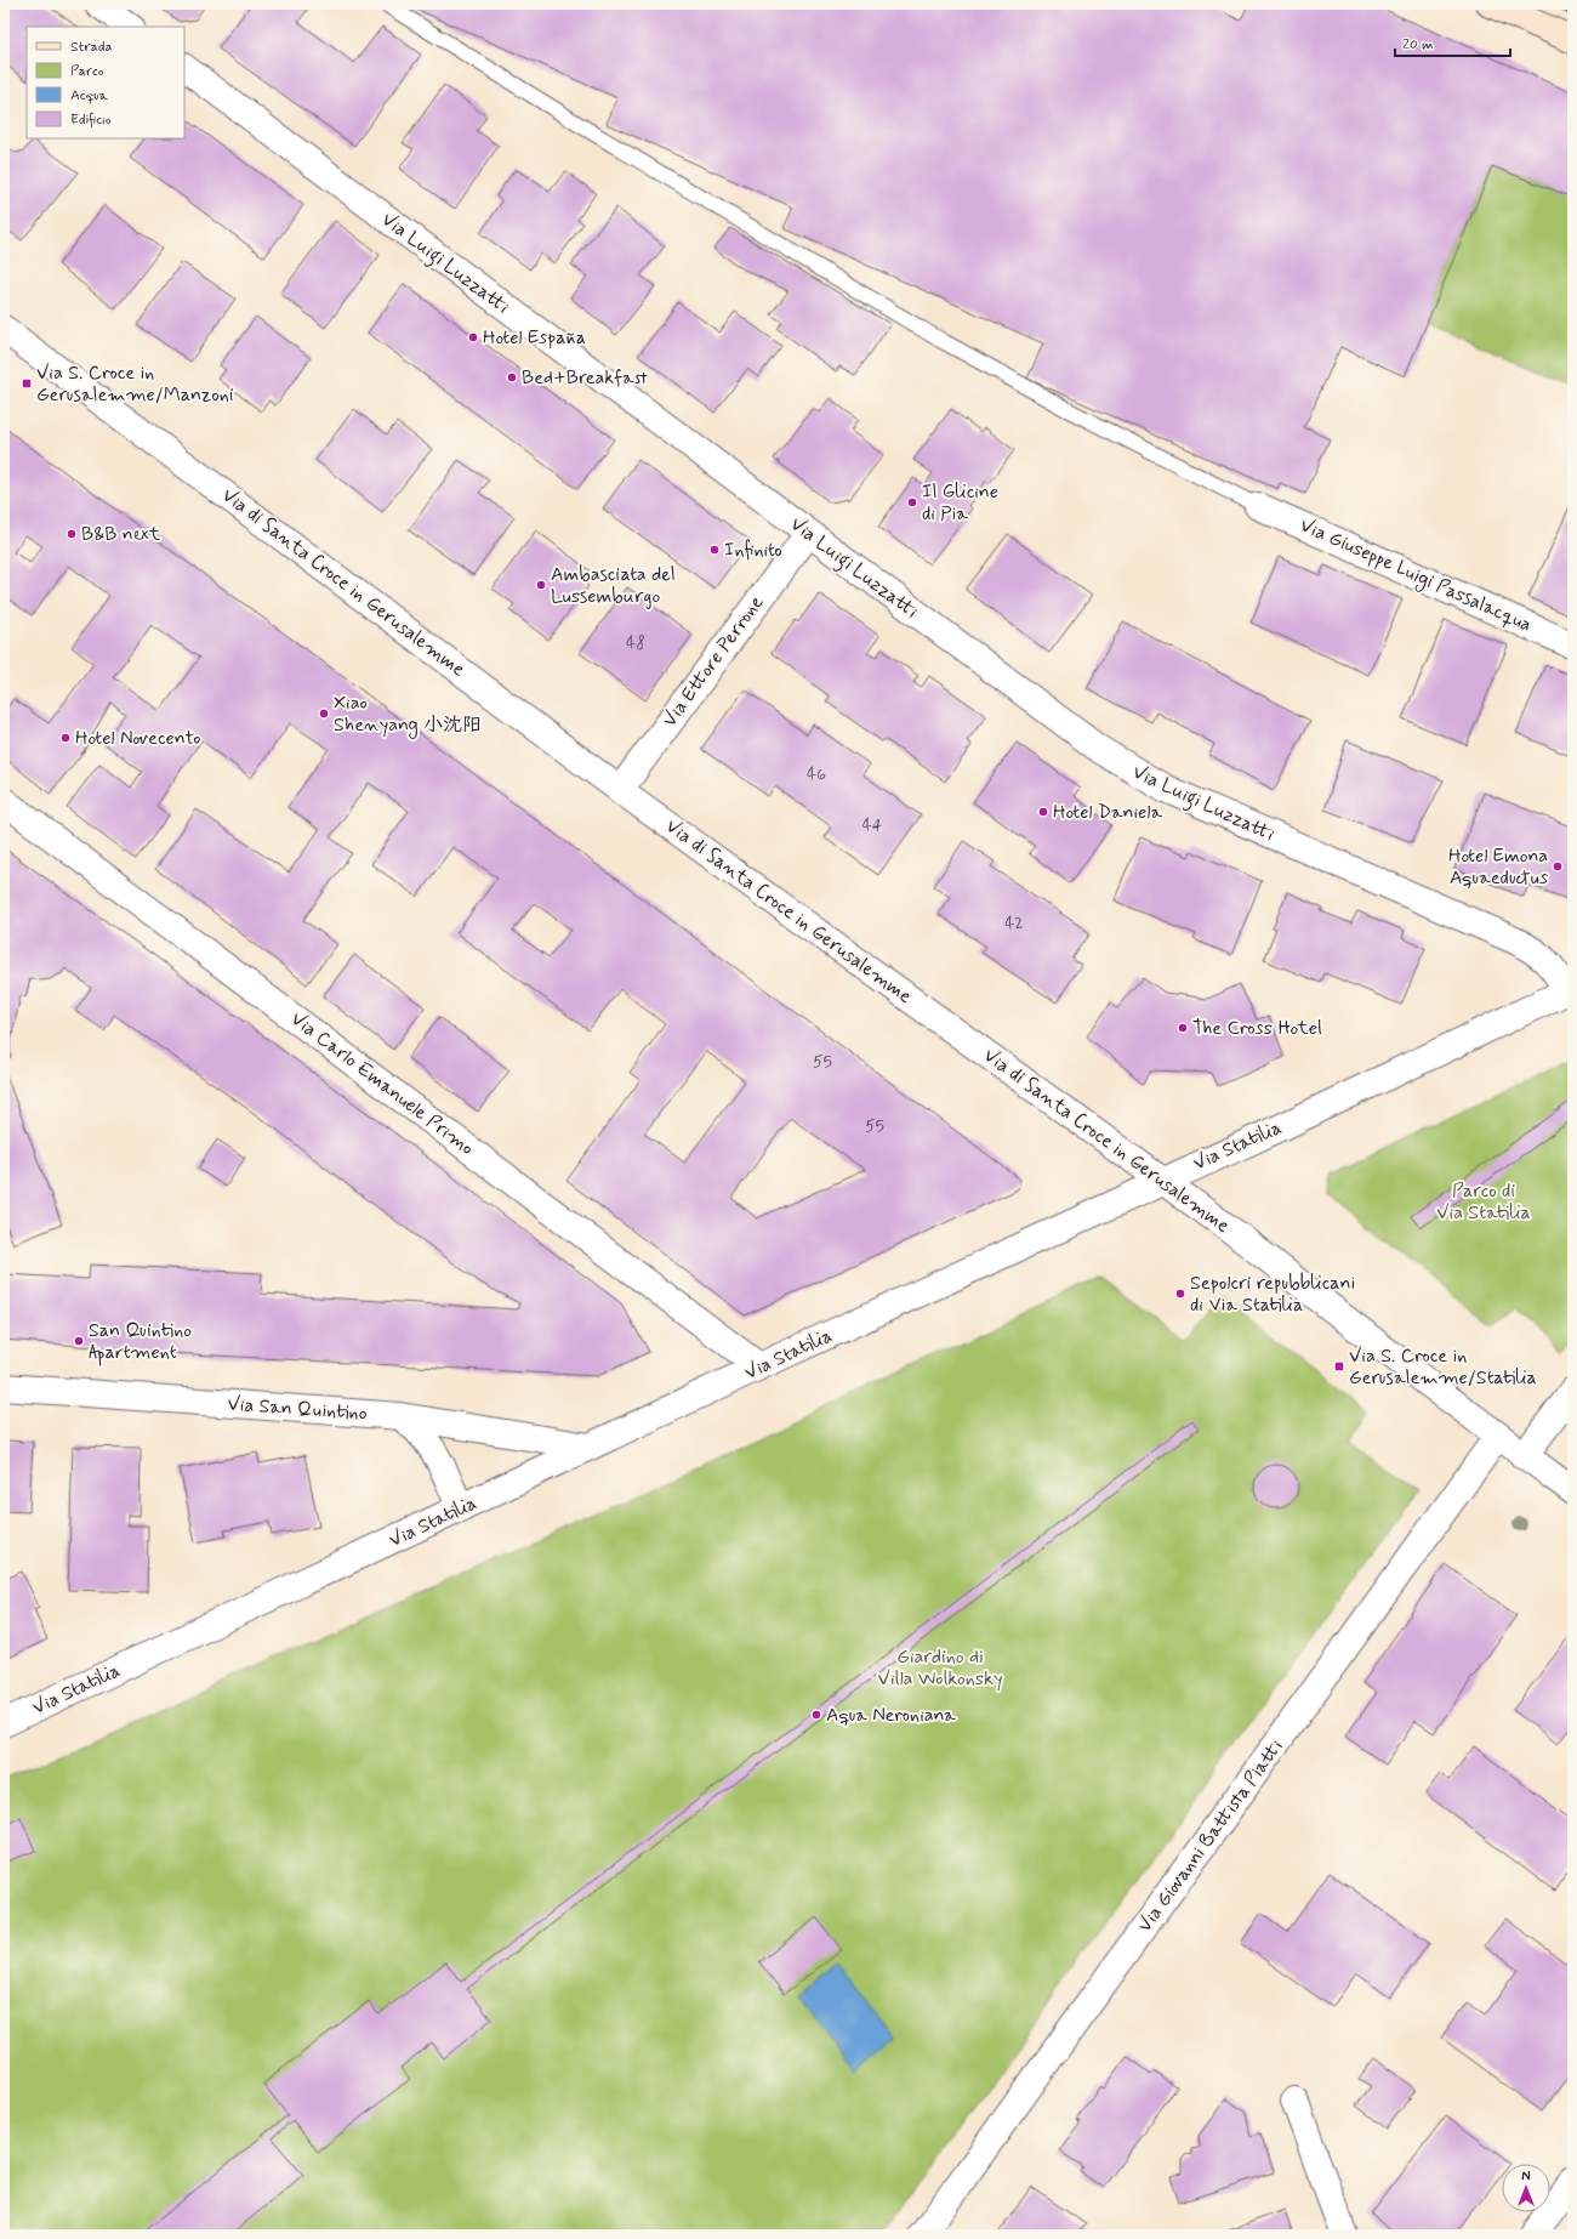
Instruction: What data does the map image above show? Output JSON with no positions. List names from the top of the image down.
{
  "streets": {
    "street": [
      "Via Luigi Luzzatti",
      "Via Giuseppe Luigi Passalacqua",
      "Via di Santa Croce in Gerusalemme",
      "Via Ettore Perrone",
      "Via Carlo Emanuele Primo",
      "Via Statilia",
      "Via San Quintino",
      "Via Giovanni Battista Piatti"
    ]
  },
  "crossings": [
    ["Via Luigi Luzzatti", "Via Ettore Perrone"],
    ["Via Luigi Luzzatti", "Via Statilia"],
    ["Via di Santa Croce in Gerusalemme", "Via Ettore Perrone"],
    ["Via di Santa Croce in Gerusalemme", "Via Statilia"],
    ["Via di Santa Croce in Gerusalemme", "Via Giovanni Battista Piatti"],
    ["Via Carlo Emanuele Primo", "Via Statilia"],
    ["Via Statilia", "Via San Quintino"]
  ],
  "parks": ["Parco di Via Statilia", "Giardino di Villa Wolkonsky"],
  "places": {
    "other": [
      "Hotel España",
      "Bed+Breakfast",
      "Il Glicine di Pia",
      "B&B next",
      "Infinito",
      "Ambasciata del Lussemburgo",
      "Xiao Shenyang 小沈阳",
      "Hotel Novecento",
      "Hotel Daniela",
      "Hotel Emona Aquaeductus",
      "The Cross Hotel",
      "Sepolcri repubblicani di Via Statilia",
      "San Quintino Apartment",
      "Aqua Neroniana"
    ],
    "transit": ["Via S. Croce in Gerusalemme/Manzoni", "Via S. Croce in Gerusalemme/Statilia"]
  },
  "house_numbers": [
    "48",
    "46",
    "44",
    "42",
    "55",
    "55"
  ],
  "legend": [
    "Strada",
    "Parco",
    "Acqua",
    "Edificio"
  ],
  "scale_bar": "20 m",
  "north": "top"
}
